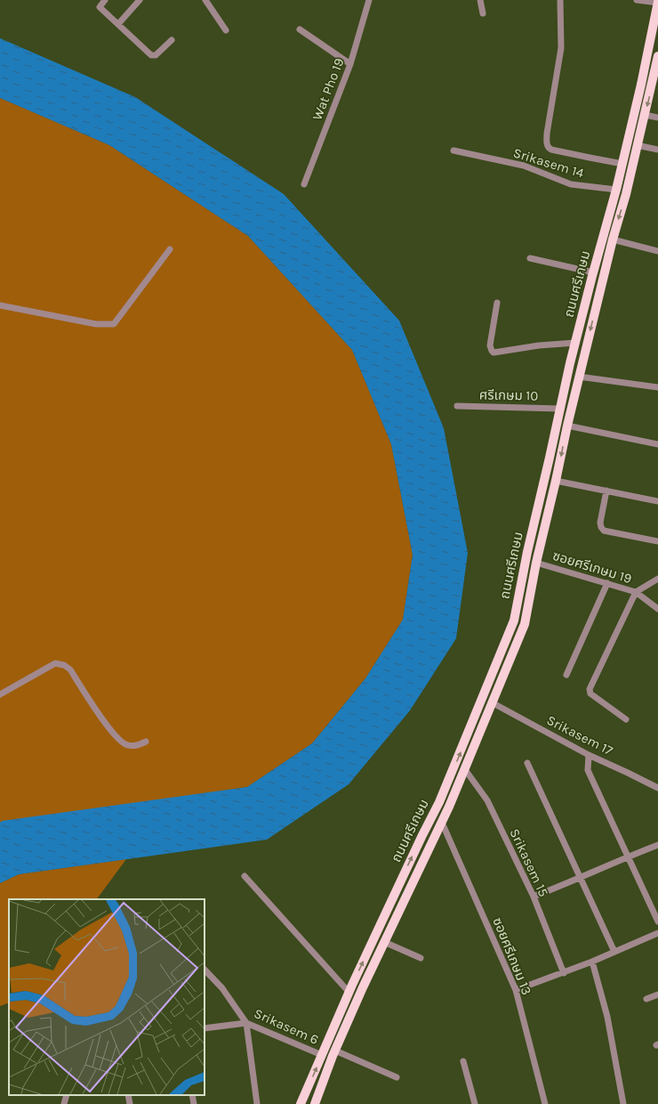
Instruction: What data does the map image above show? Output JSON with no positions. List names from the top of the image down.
{
  "streets": {
    "main road": ["ถนนศรีเกษม"],
    "street": [
      "Wat Pho 19",
      "Srikasem 14",
      "ศรีเกษม 10",
      "ซอยศรีเกษม 19",
      "Srikasem 17",
      "Srikasem 15",
      "ซอยศรีเกษม 13",
      "Srikasem 6"
    ]
  },
  "crossings": [
    ["Srikasem 14", "ถนนศรีเกษม"],
    ["ถนนศรีเกษม", "ศรีเกษม 10"],
    ["ถนนศรีเกษม", "ซอยศรีเกษม 19"],
    ["ถนนศรีเกษม", "Srikasem 17"],
    ["ถนนศรีเกษม", "Srikasem 15"],
    ["ถนนศรีเกษม", "ซอยศรีเกษม 13"],
    ["ถนนศรีเกษม", "Srikasem 6"]
  ]
}
